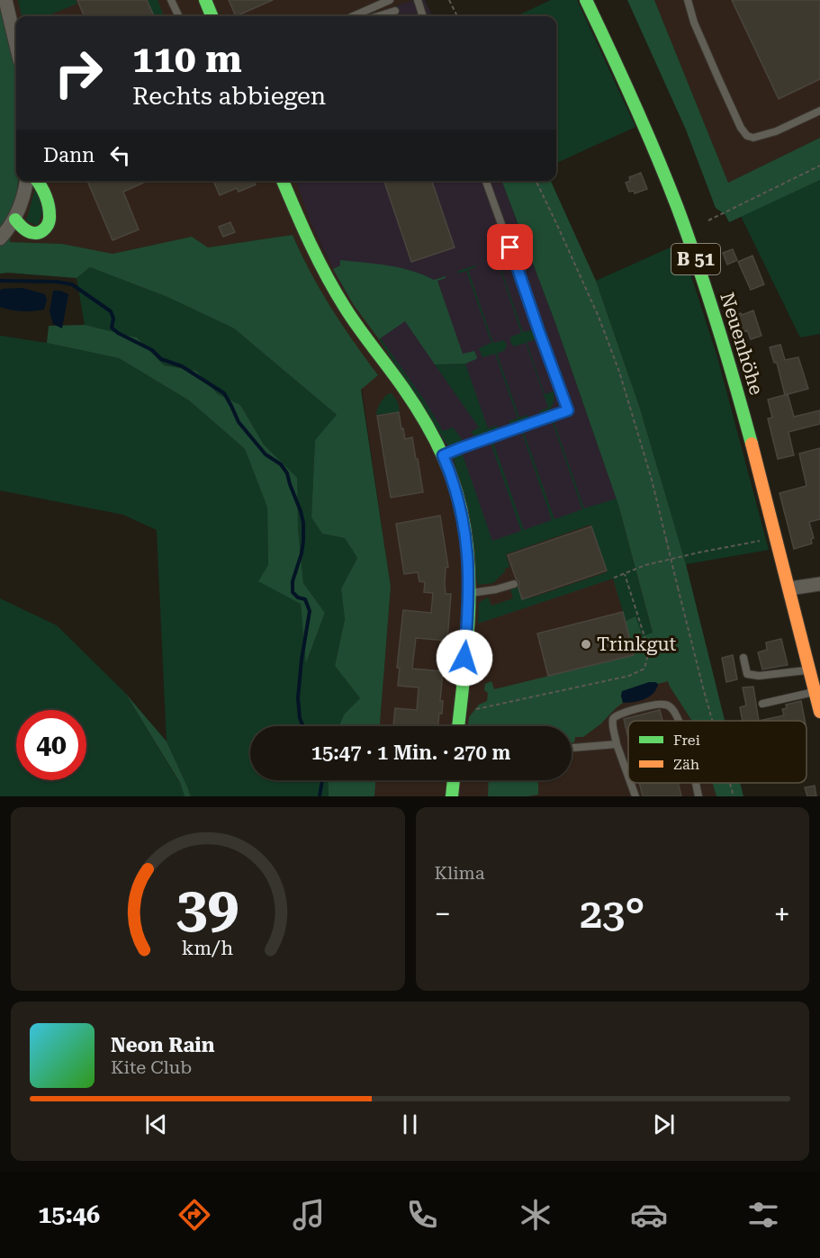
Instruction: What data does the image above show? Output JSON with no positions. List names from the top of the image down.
{
  "streets": {
    "street": ["B 51", "Neuenhöhe"]
  },
  "places": ["Trinkgut"],
  "legend": ["Frei", "Zäh"],
  "page": {
    "turn": ["110 m", "Rechts abbiegen"],
    "then": "Dann",
    "limit": "40",
    "trip": "15:47 · 1 Min. · 270 m",
    "tile": "Klima",
    "heat": ["−", "23°", "+"],
    "song": ["Neon Rain", "Kite Club"],
    "tabs": "15:46",
    "gauge": ["39", "km/h"]
  }
}
